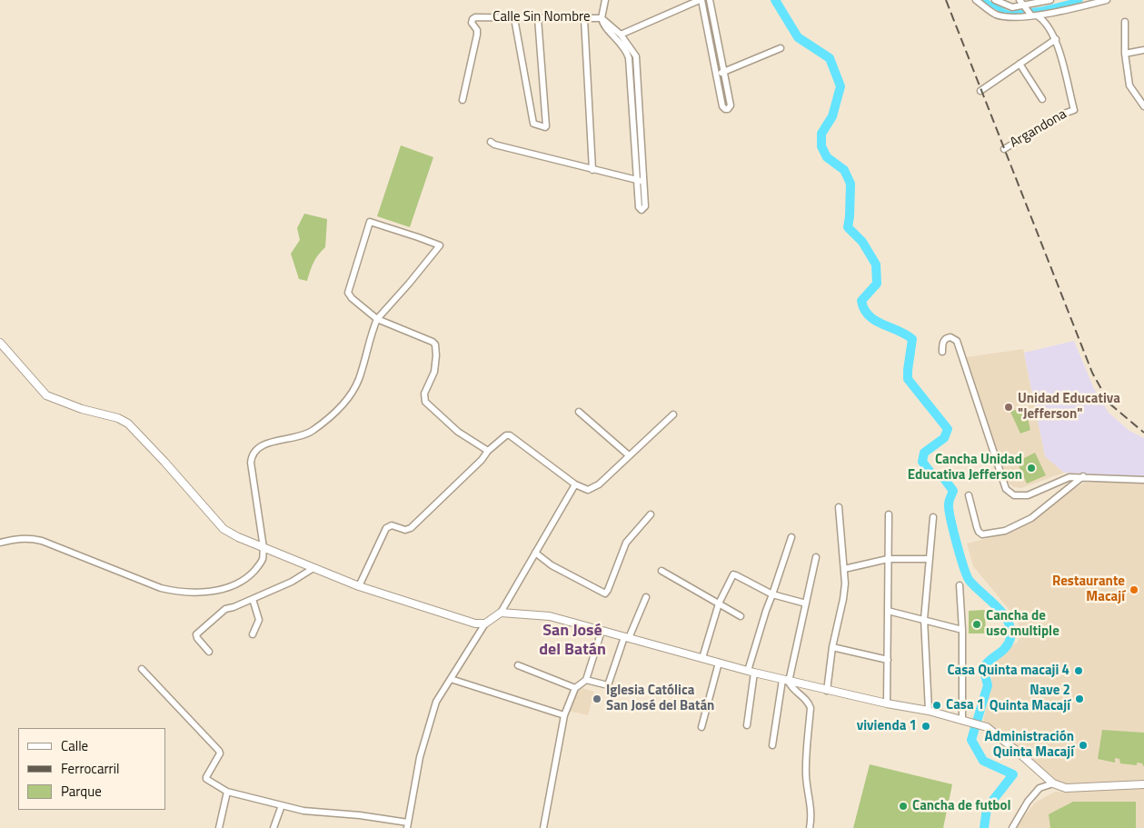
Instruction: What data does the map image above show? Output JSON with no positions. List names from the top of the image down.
{
  "streets": {
    "street": ["Calle Sin Nombre", "Argandona"]
  },
  "districts": ["San José del Batán"],
  "places": [
    "Unidad Educativa \"Jefferson\"",
    "Cancha Unidad Educativa Jefferson",
    "Restaurante Macají",
    "Cancha de uso multiple",
    "Casa Quinta macaji 4",
    "Iglesia Católica San José del Batán",
    "Nave 2 Quinta Macají",
    "Casa 1",
    "vivienda 1",
    "Administración Quinta Macají",
    "Cancha de futbol"
  ],
  "legend": ["Calle", "Ferrocarril", "Parque"]
}
